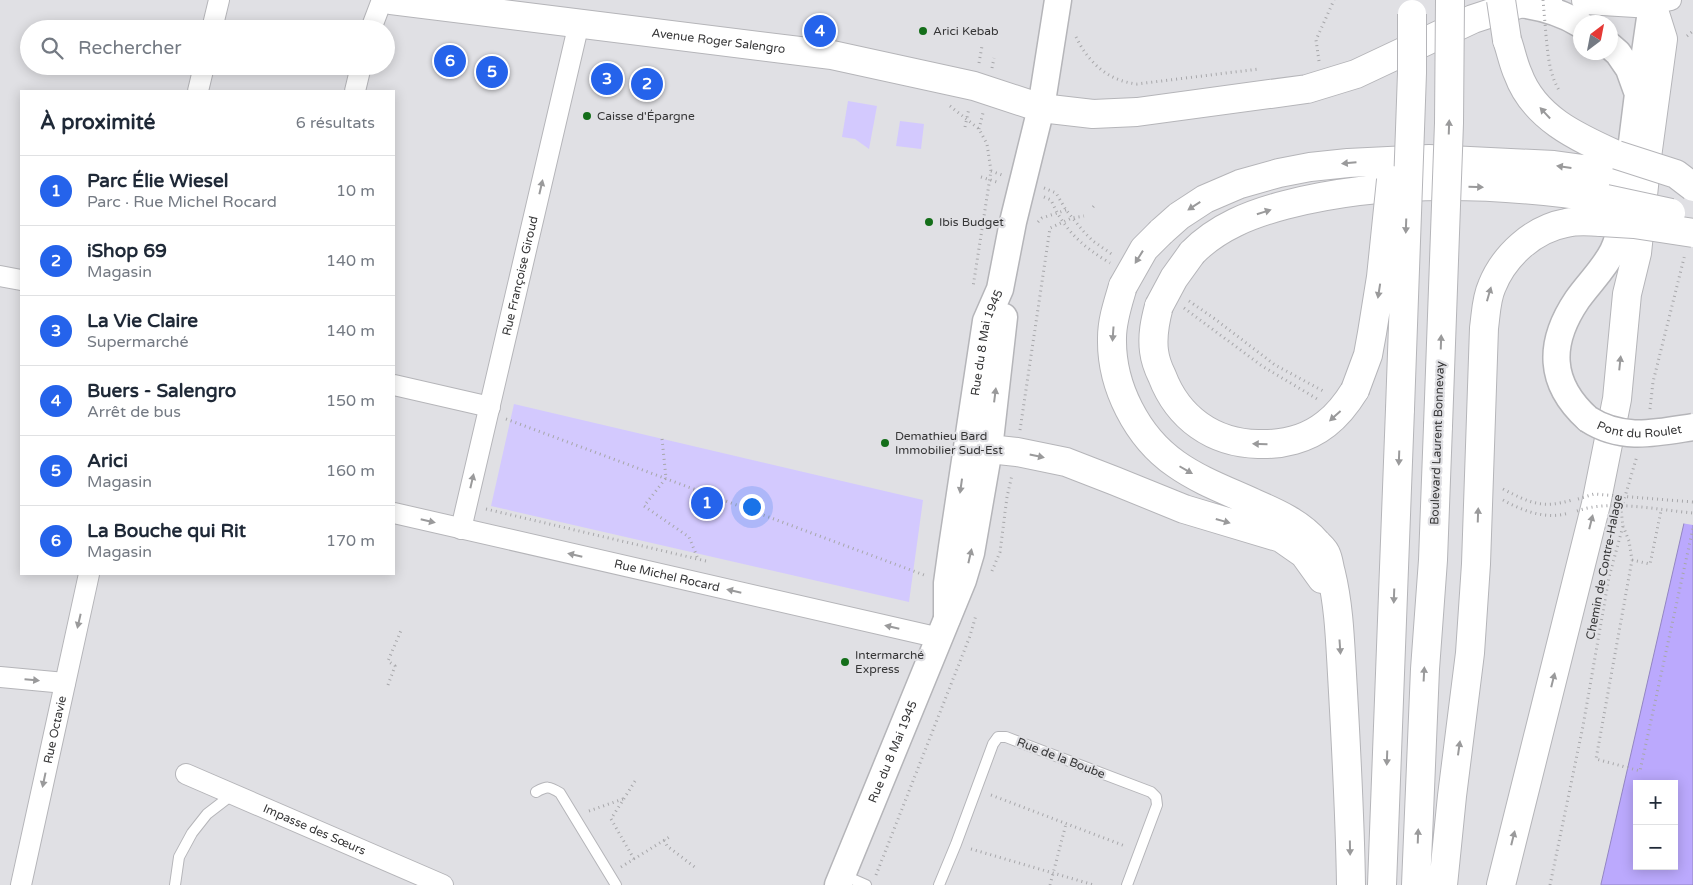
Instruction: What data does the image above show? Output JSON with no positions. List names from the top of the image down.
{
  "streets": {
    "main road": ["Avenue Roger Salengro", "Boulevard Laurent Bonnevay"],
    "street": [
      "Rue Françoise Giroud",
      "Rue du 8 Mai 1945",
      "Pont du Roulet",
      "Rue Michel Rocard",
      "Rue Octavie",
      "Impasse des Sœurs"
    ],
    "lane": ["Rue de la Boube"],
    "path": ["Chemin de Contre-Halage"]
  },
  "crossings": [
    ["Avenue Roger Salengro", "Rue Françoise Giroud"],
    ["Avenue Roger Salengro", "Rue du 8 Mai 1945"],
    ["Rue Françoise Giroud", "Rue Michel Rocard"],
    ["Rue du 8 Mai 1945", "Rue Michel Rocard"]
  ],
  "one_way": ["Rue Françoise Giroud", "Rue Octavie"],
  "places": [
    "Arici Kebab",
    "Caisse d'Épargne",
    "Ibis Budget",
    "Demathieu Bard Immobilier Sud-Est",
    "Intermarché Express"
  ],
  "north": "top right",
  "page": {
    "pins": [
      "4",
      "6",
      "5",
      "3",
      "2",
      "1"
    ],
    "search": "Rechercher",
    "heading": ["À proximité", "6 résultats"],
    "list": [
      {
        "mark": "1",
        "name": "Parc Élie Wiesel",
        "note": "Parc · Rue Michel Rocard",
        "value": "10 m"
      },
      {
        "mark": "2",
        "name": "iShop 69",
        "note": "Magasin",
        "value": "140 m"
      },
      {
        "mark": "3",
        "name": "La Vie Claire",
        "note": "Supermarché",
        "value": "140 m"
      },
      {
        "mark": "4",
        "name": "Buers - Salengro",
        "note": "Arrêt de bus",
        "value": "150 m"
      },
      {
        "mark": "5",
        "name": "Arici",
        "note": "Magasin",
        "value": "160 m"
      },
      {
        "mark": "6",
        "name": "La Bouche qui Rit",
        "note": "Magasin",
        "value": "170 m"
      }
    ],
    "map_buttons": ["+", "−"]
  }
}
